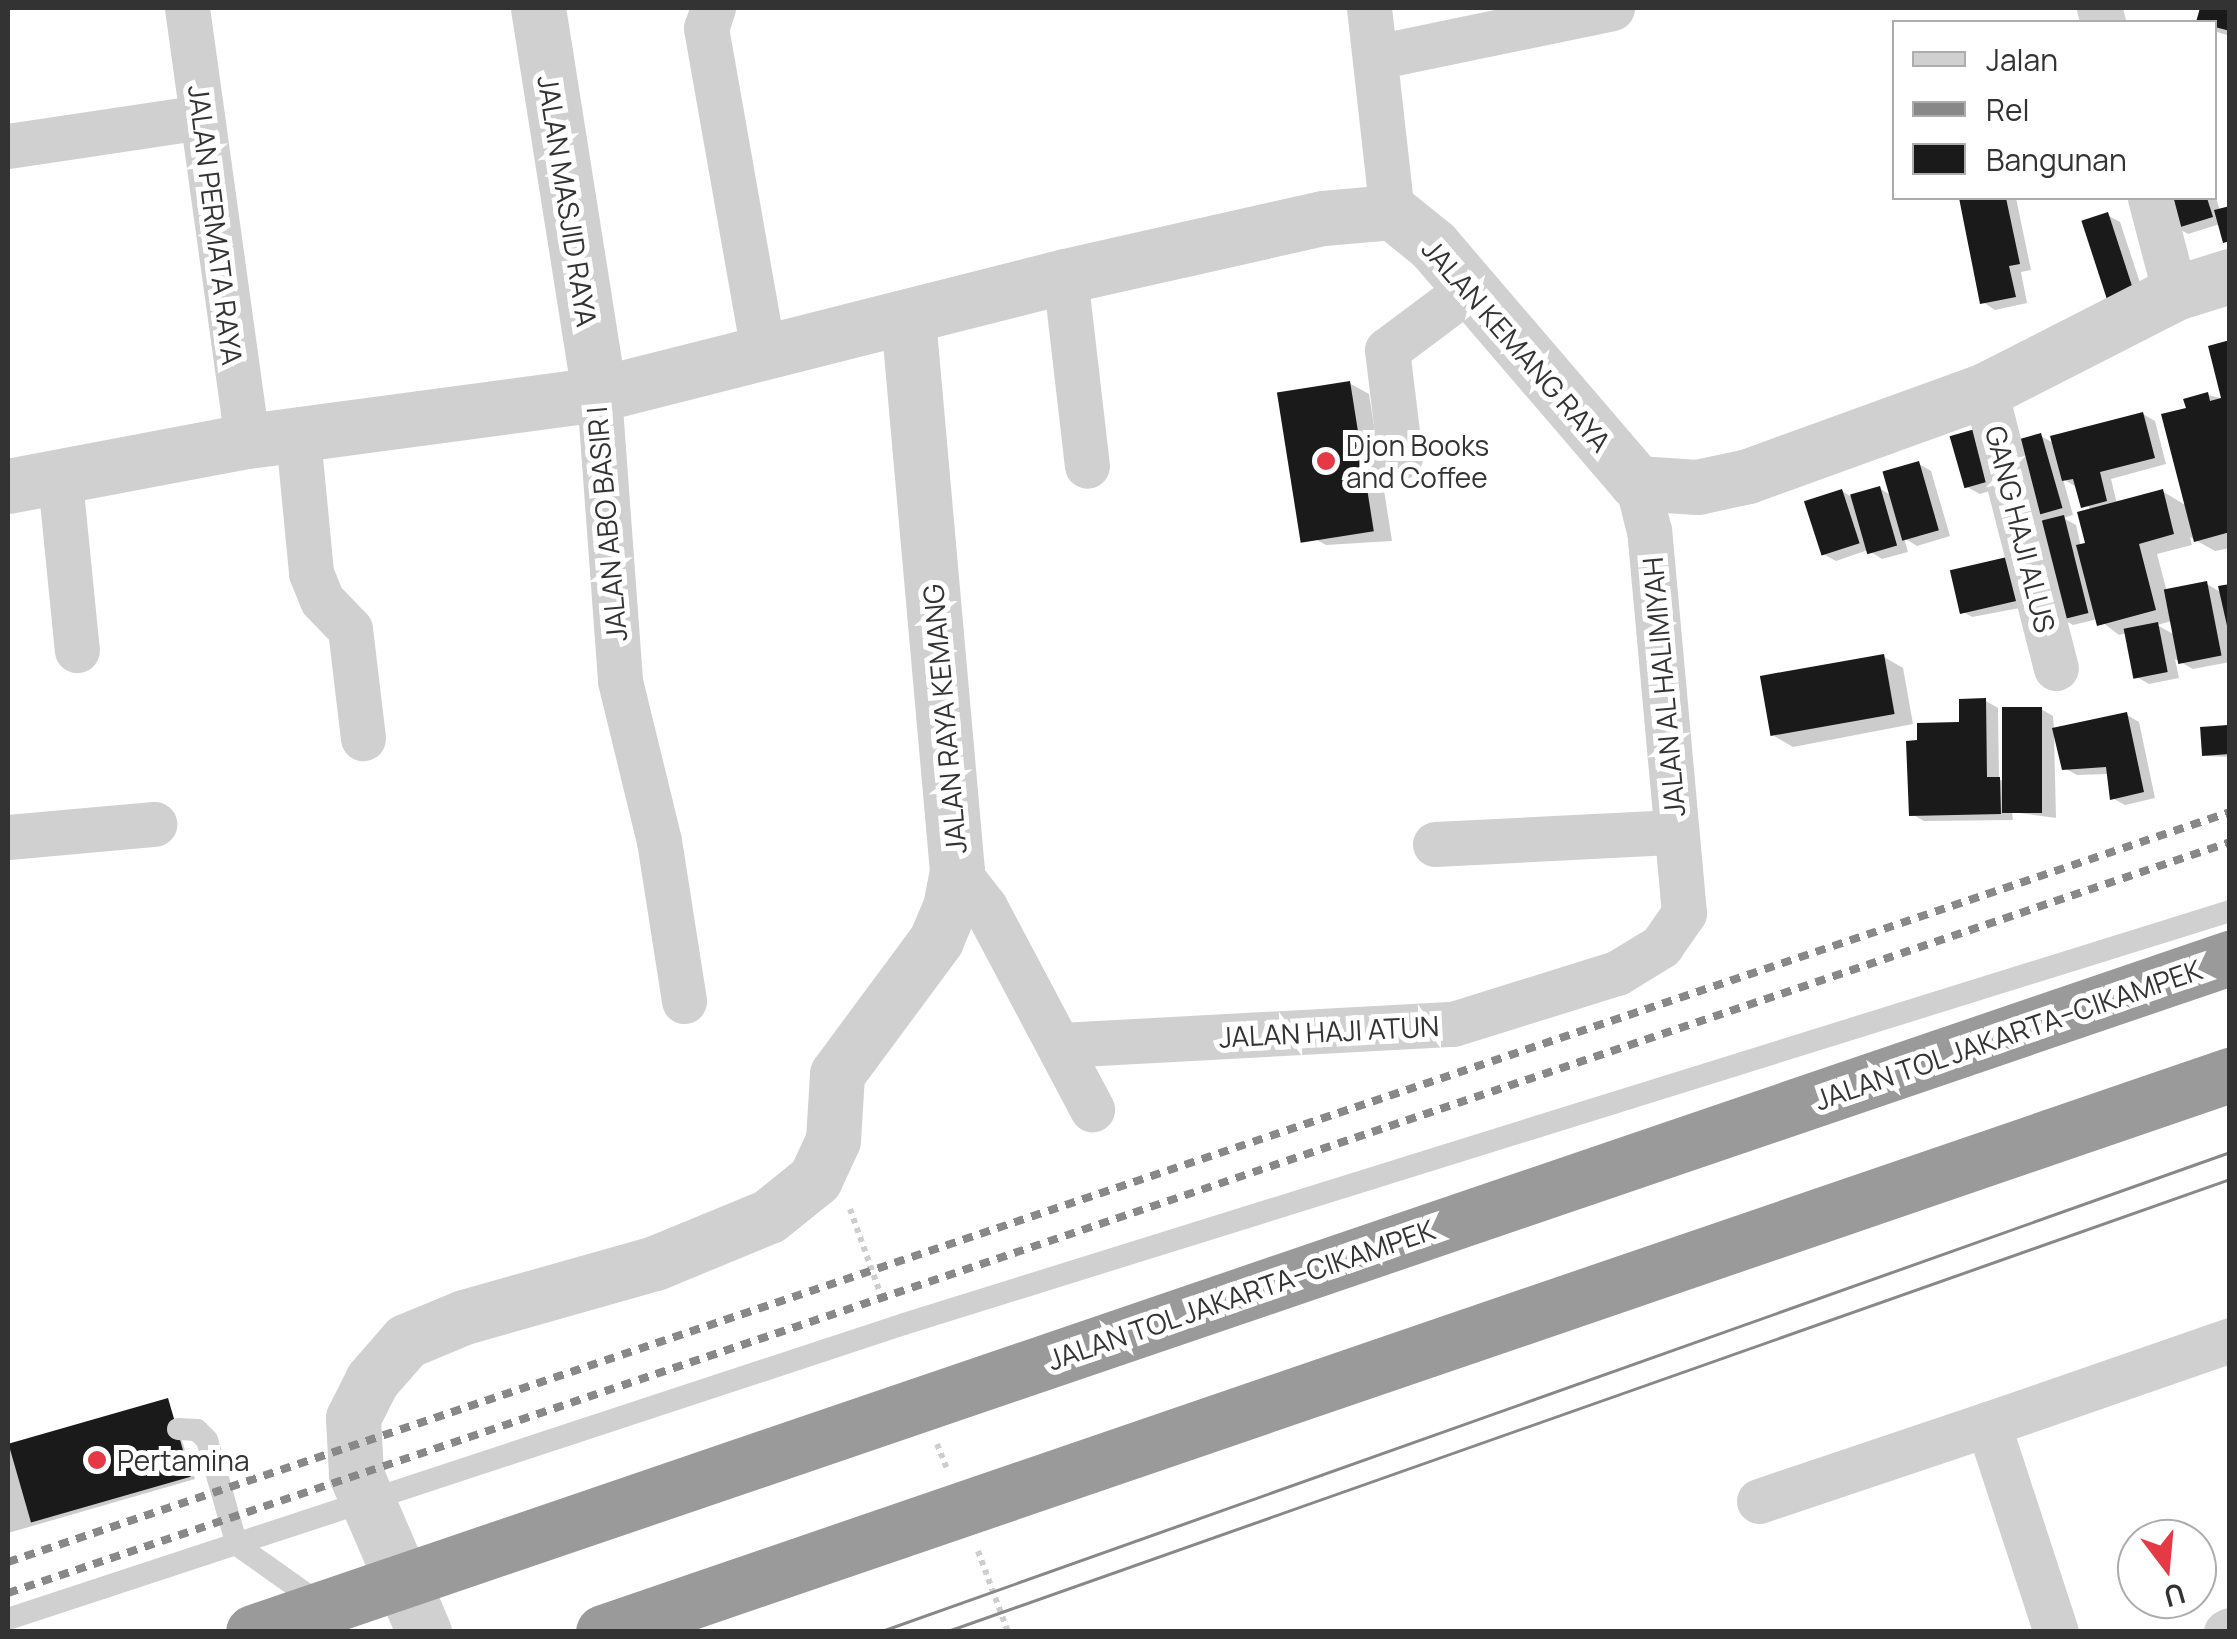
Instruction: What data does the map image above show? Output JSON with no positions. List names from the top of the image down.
{
  "streets": {
    "highway": ["JALAN TOL JAKARTA–CIKAMPEK"],
    "street": [
      "JALAN MASJID RAYA",
      "JALAN PERMATA RAYA",
      "JALAN KEMANG RAYA",
      "JALAN ABO BASIR I",
      "GANG HAJI ALUS",
      "JALAN AL HALIMIYAH",
      "JALAN RAYA KEMANG",
      "JALAN HAJI ATUN"
    ]
  },
  "crossings": [
    ["JALAN MASJID RAYA", "JALAN ABO BASIR I"],
    ["JALAN PERMATA RAYA", "JALAN ABO BASIR I"],
    ["JALAN KEMANG RAYA", "JALAN AL HALIMIYAH"],
    ["JALAN AL HALIMIYAH", "JALAN HAJI ATUN"]
  ],
  "places": ["Djon Books and Coffee", "Pertamina"],
  "legend": ["Jalan", "Rel", "Bangunan"],
  "north": "bottom"
}
